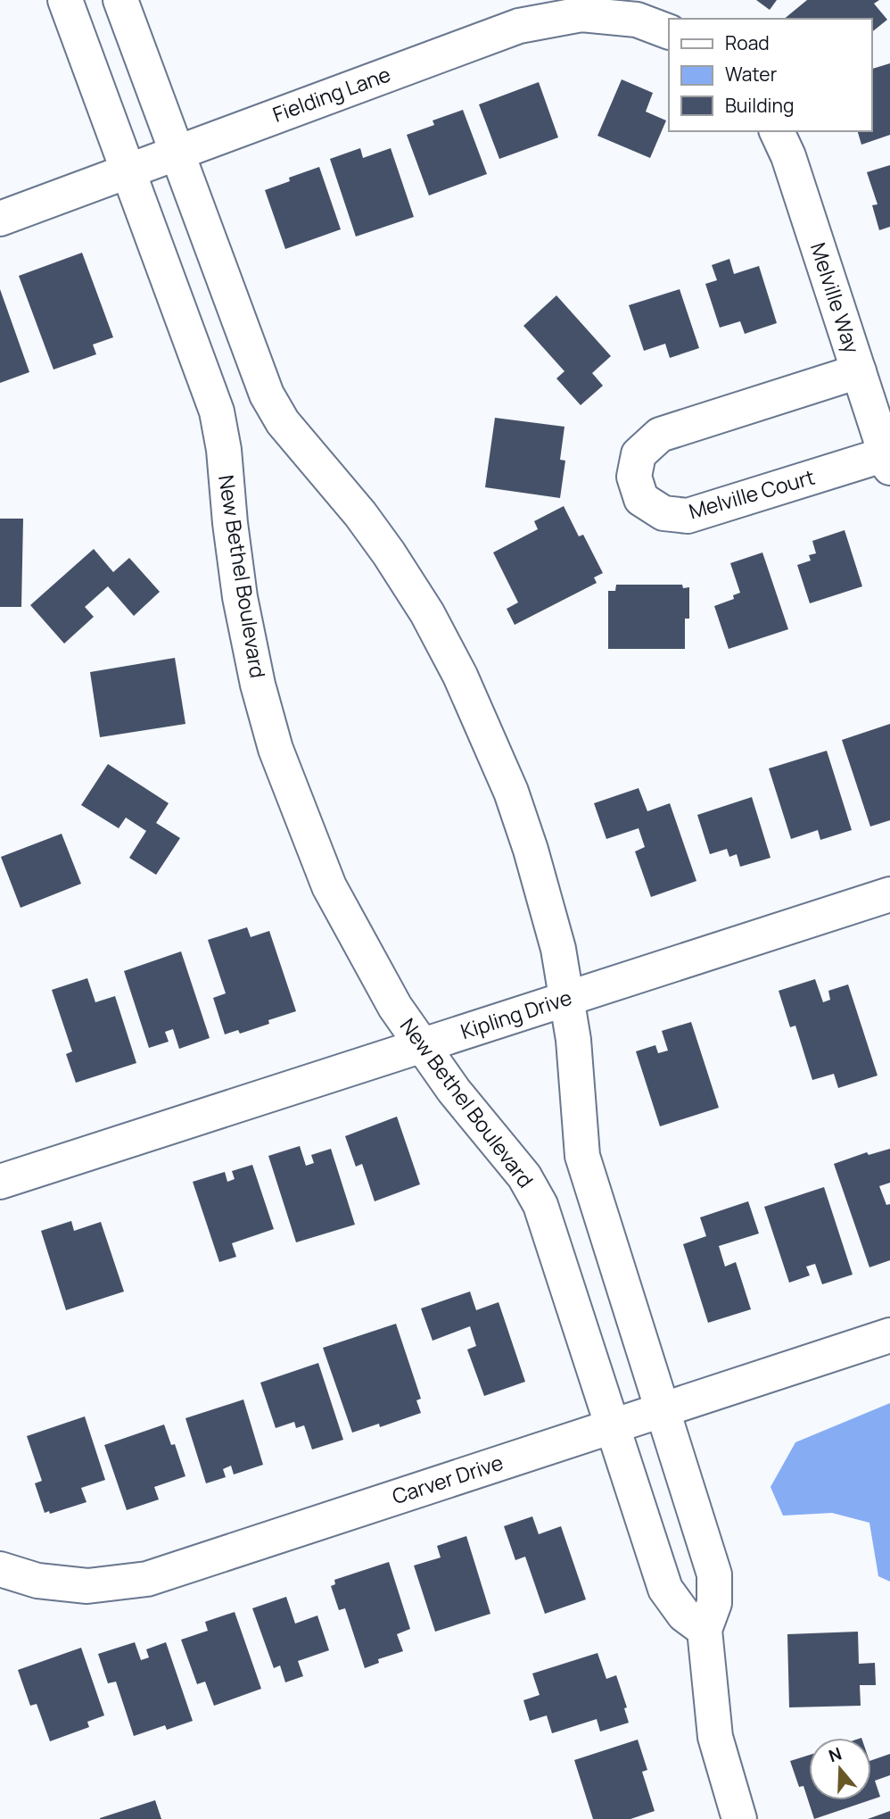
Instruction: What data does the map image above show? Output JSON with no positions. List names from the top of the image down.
{
  "streets": {
    "street": [
      "Fielding Lane",
      "Melville Way",
      "Melville Court",
      "New Bethel Boulevard",
      "Kipling Drive",
      "Carver Drive"
    ]
  },
  "crossings": [
    ["Fielding Lane", "New Bethel Boulevard"],
    ["Melville Way", "Melville Court"],
    ["New Bethel Boulevard", "Kipling Drive"],
    ["New Bethel Boulevard", "Carver Drive"]
  ],
  "legend": ["Road", "Water", "Building"],
  "north": "top"
}
